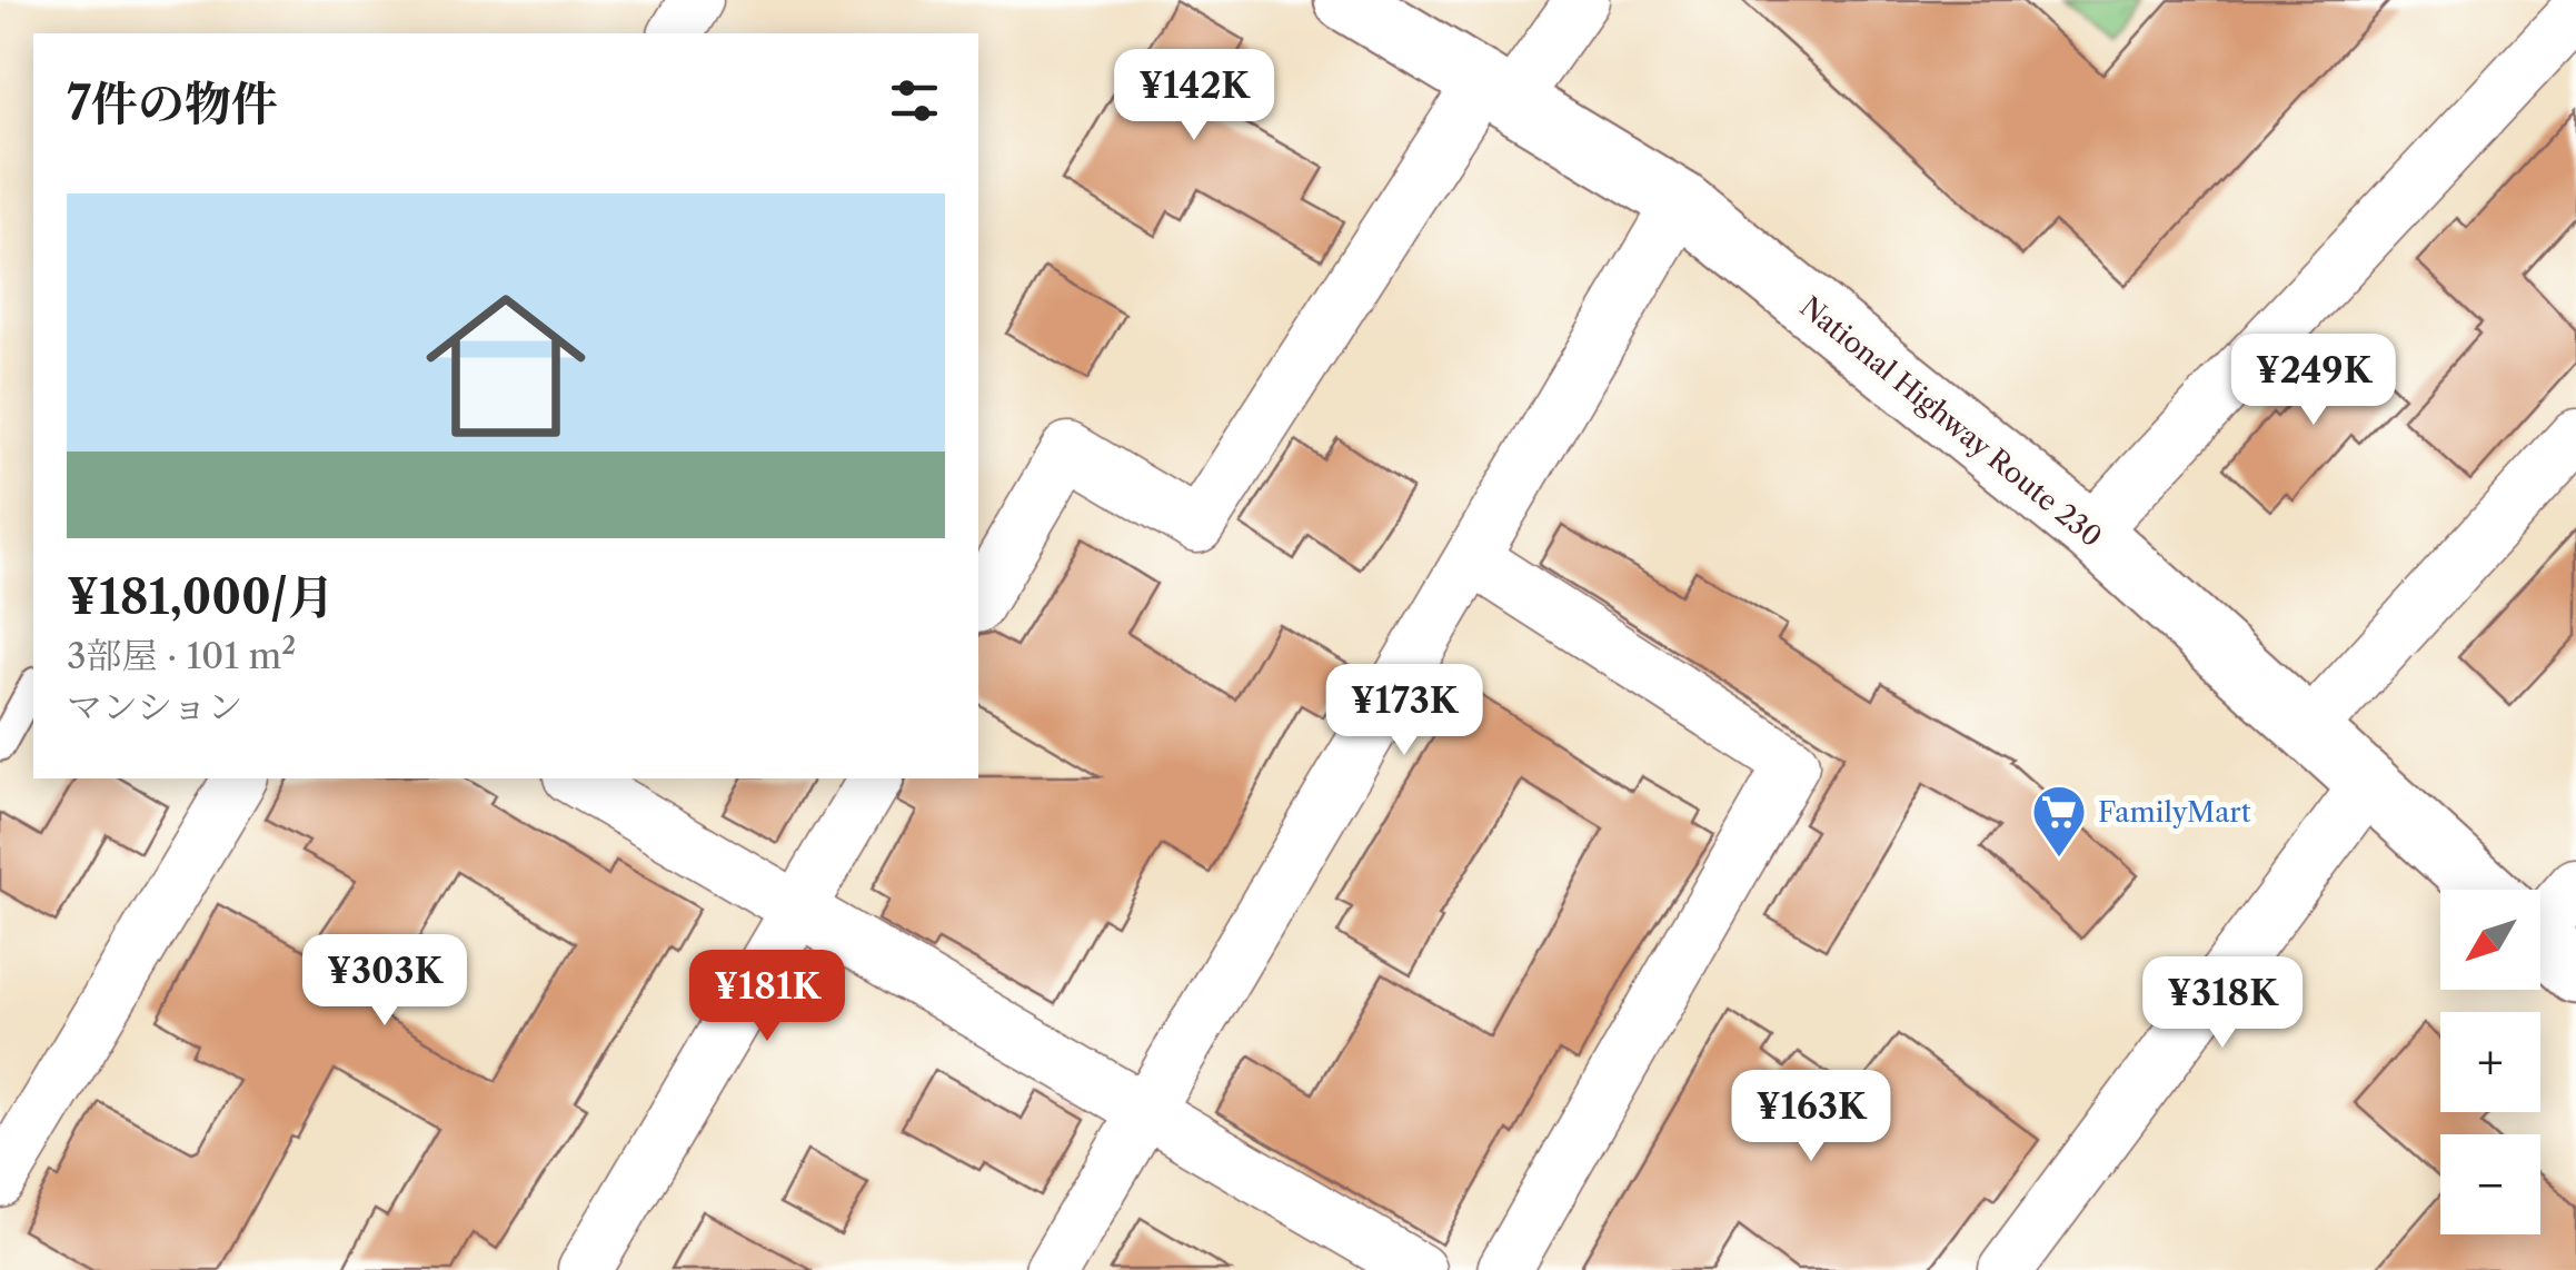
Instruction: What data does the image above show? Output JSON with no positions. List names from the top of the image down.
{
  "streets": {
    "highway": ["National Highway Route 230"]
  },
  "places": {
    "supermarket": ["FamilyMart"]
  },
  "north": "bottom left",
  "page": {
    "heading": "7件の物件",
    "price": [
      "¥142K",
      "¥249K",
      "¥173K",
      "¥303K",
      "¥181K",
      "¥318K",
      "¥163K"
    ],
    "list": [
      {
        "name": "¥181,000/月",
        "note": "3部屋 · 101 m² · マンション"
      }
    ],
    "map_buttons": ["+", "−"]
  }
}
